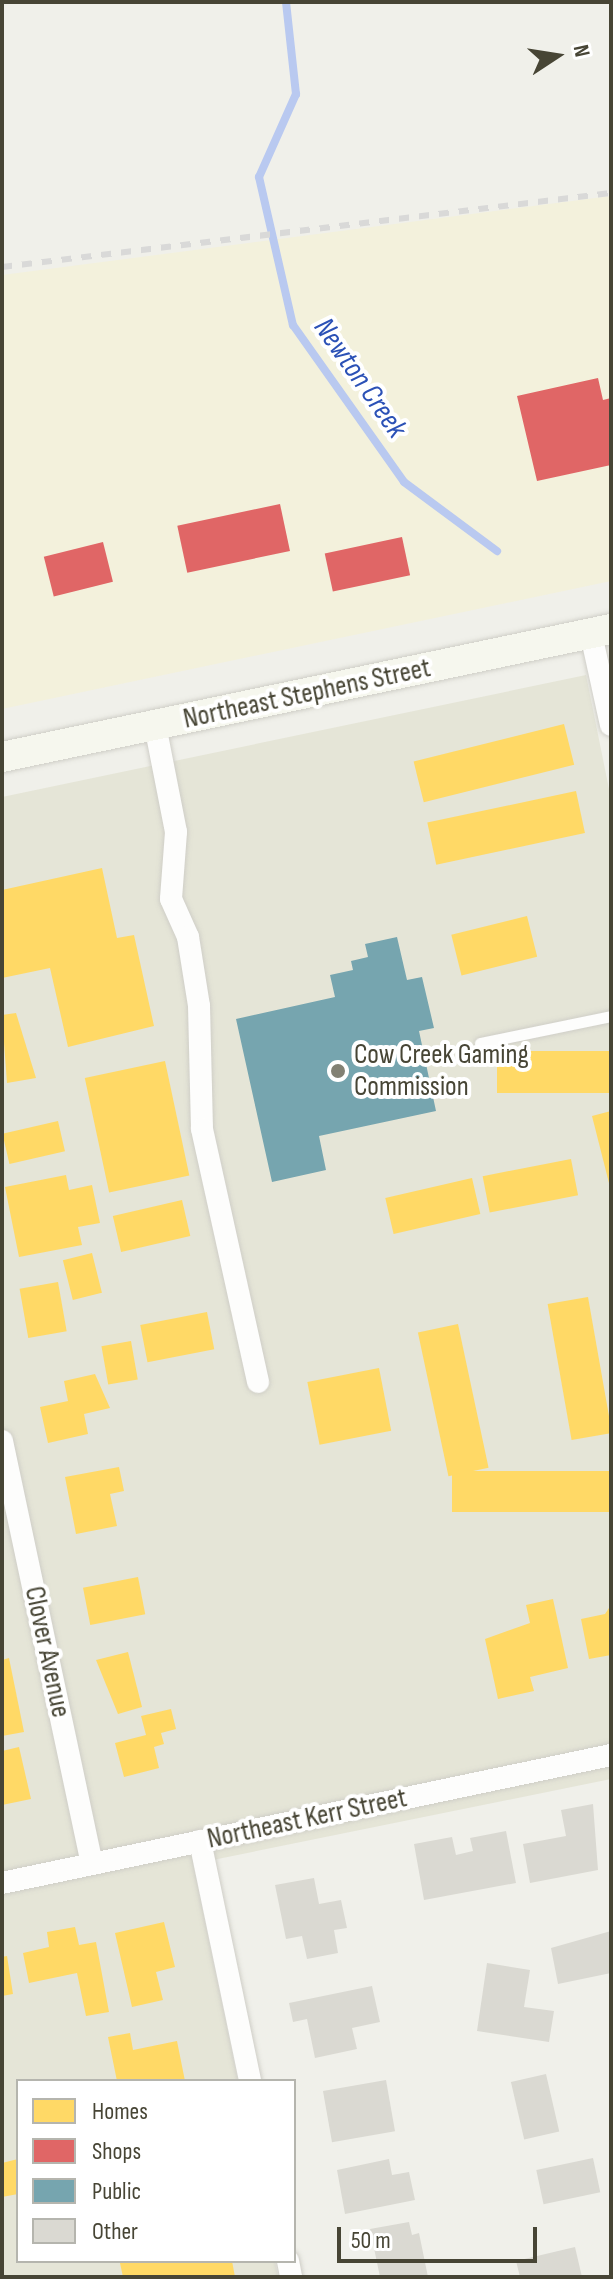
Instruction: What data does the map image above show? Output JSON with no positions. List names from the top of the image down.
{
  "streets": {
    "main road": ["Northeast Stephens Street"],
    "street": ["Clover Avenue", "Northeast Kerr Street"]
  },
  "crossings": [
    ["Clover Avenue", "Northeast Kerr Street"]
  ],
  "water": ["Newton Creek"],
  "places": ["Cow Creek Gaming Commission"],
  "legend": [
    "Homes",
    "Shops",
    "Public",
    "Other"
  ],
  "scale_bar": "50 m",
  "north": "right"
}
